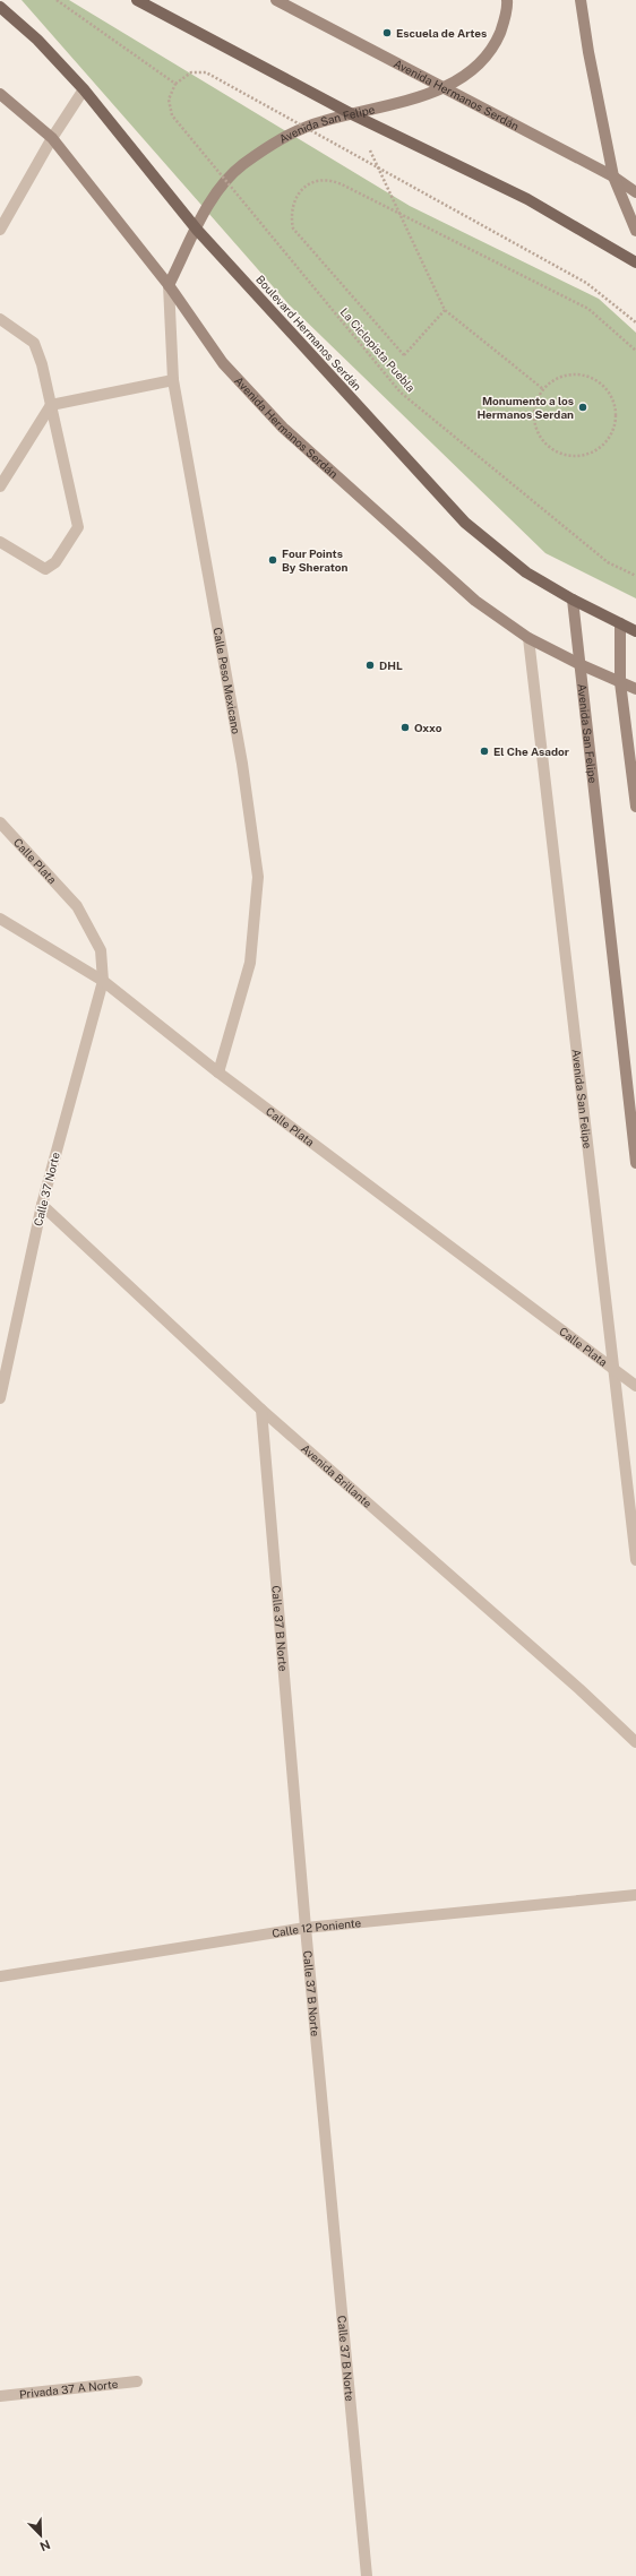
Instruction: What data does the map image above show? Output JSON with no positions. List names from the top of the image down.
{
  "streets": {
    "main road": ["Avenida Hermanos Serdán", "Avenida San Felipe", "Boulevard Hermanos Serdán"],
    "street": [
      "Calle Peso Mexicano",
      "Calle Plata",
      "Calle 37 Norte",
      "Avenida Brillante",
      "Calle 37 B Norte",
      "Calle 12 Poniente",
      "Privada 37 A Norte"
    ],
    "path": ["La Ciclopista Puebla"]
  },
  "crossings": [
    ["Avenida Hermanos Serdán", "Avenida San Felipe"],
    ["Avenida Hermanos Serdán", "Calle Peso Mexicano"],
    ["Avenida San Felipe", "Boulevard Hermanos Serdán"],
    ["Avenida San Felipe", "Calle Peso Mexicano"],
    ["Avenida San Felipe", "Calle Plata"],
    ["Calle Peso Mexicano", "Calle Plata"],
    ["Calle Plata", "Calle 37 Norte"],
    ["Calle 37 Norte", "Avenida Brillante"],
    ["Avenida Brillante", "Calle 37 B Norte"],
    ["Calle 37 B Norte", "Calle 12 Poniente"]
  ],
  "places": [
    "Escuela de Artes",
    "Monumento a los Hermanos Serdan",
    "Four Points By Sheraton",
    "DHL",
    "Oxxo",
    "El Che Asador"
  ],
  "north": "bottom right"
}
